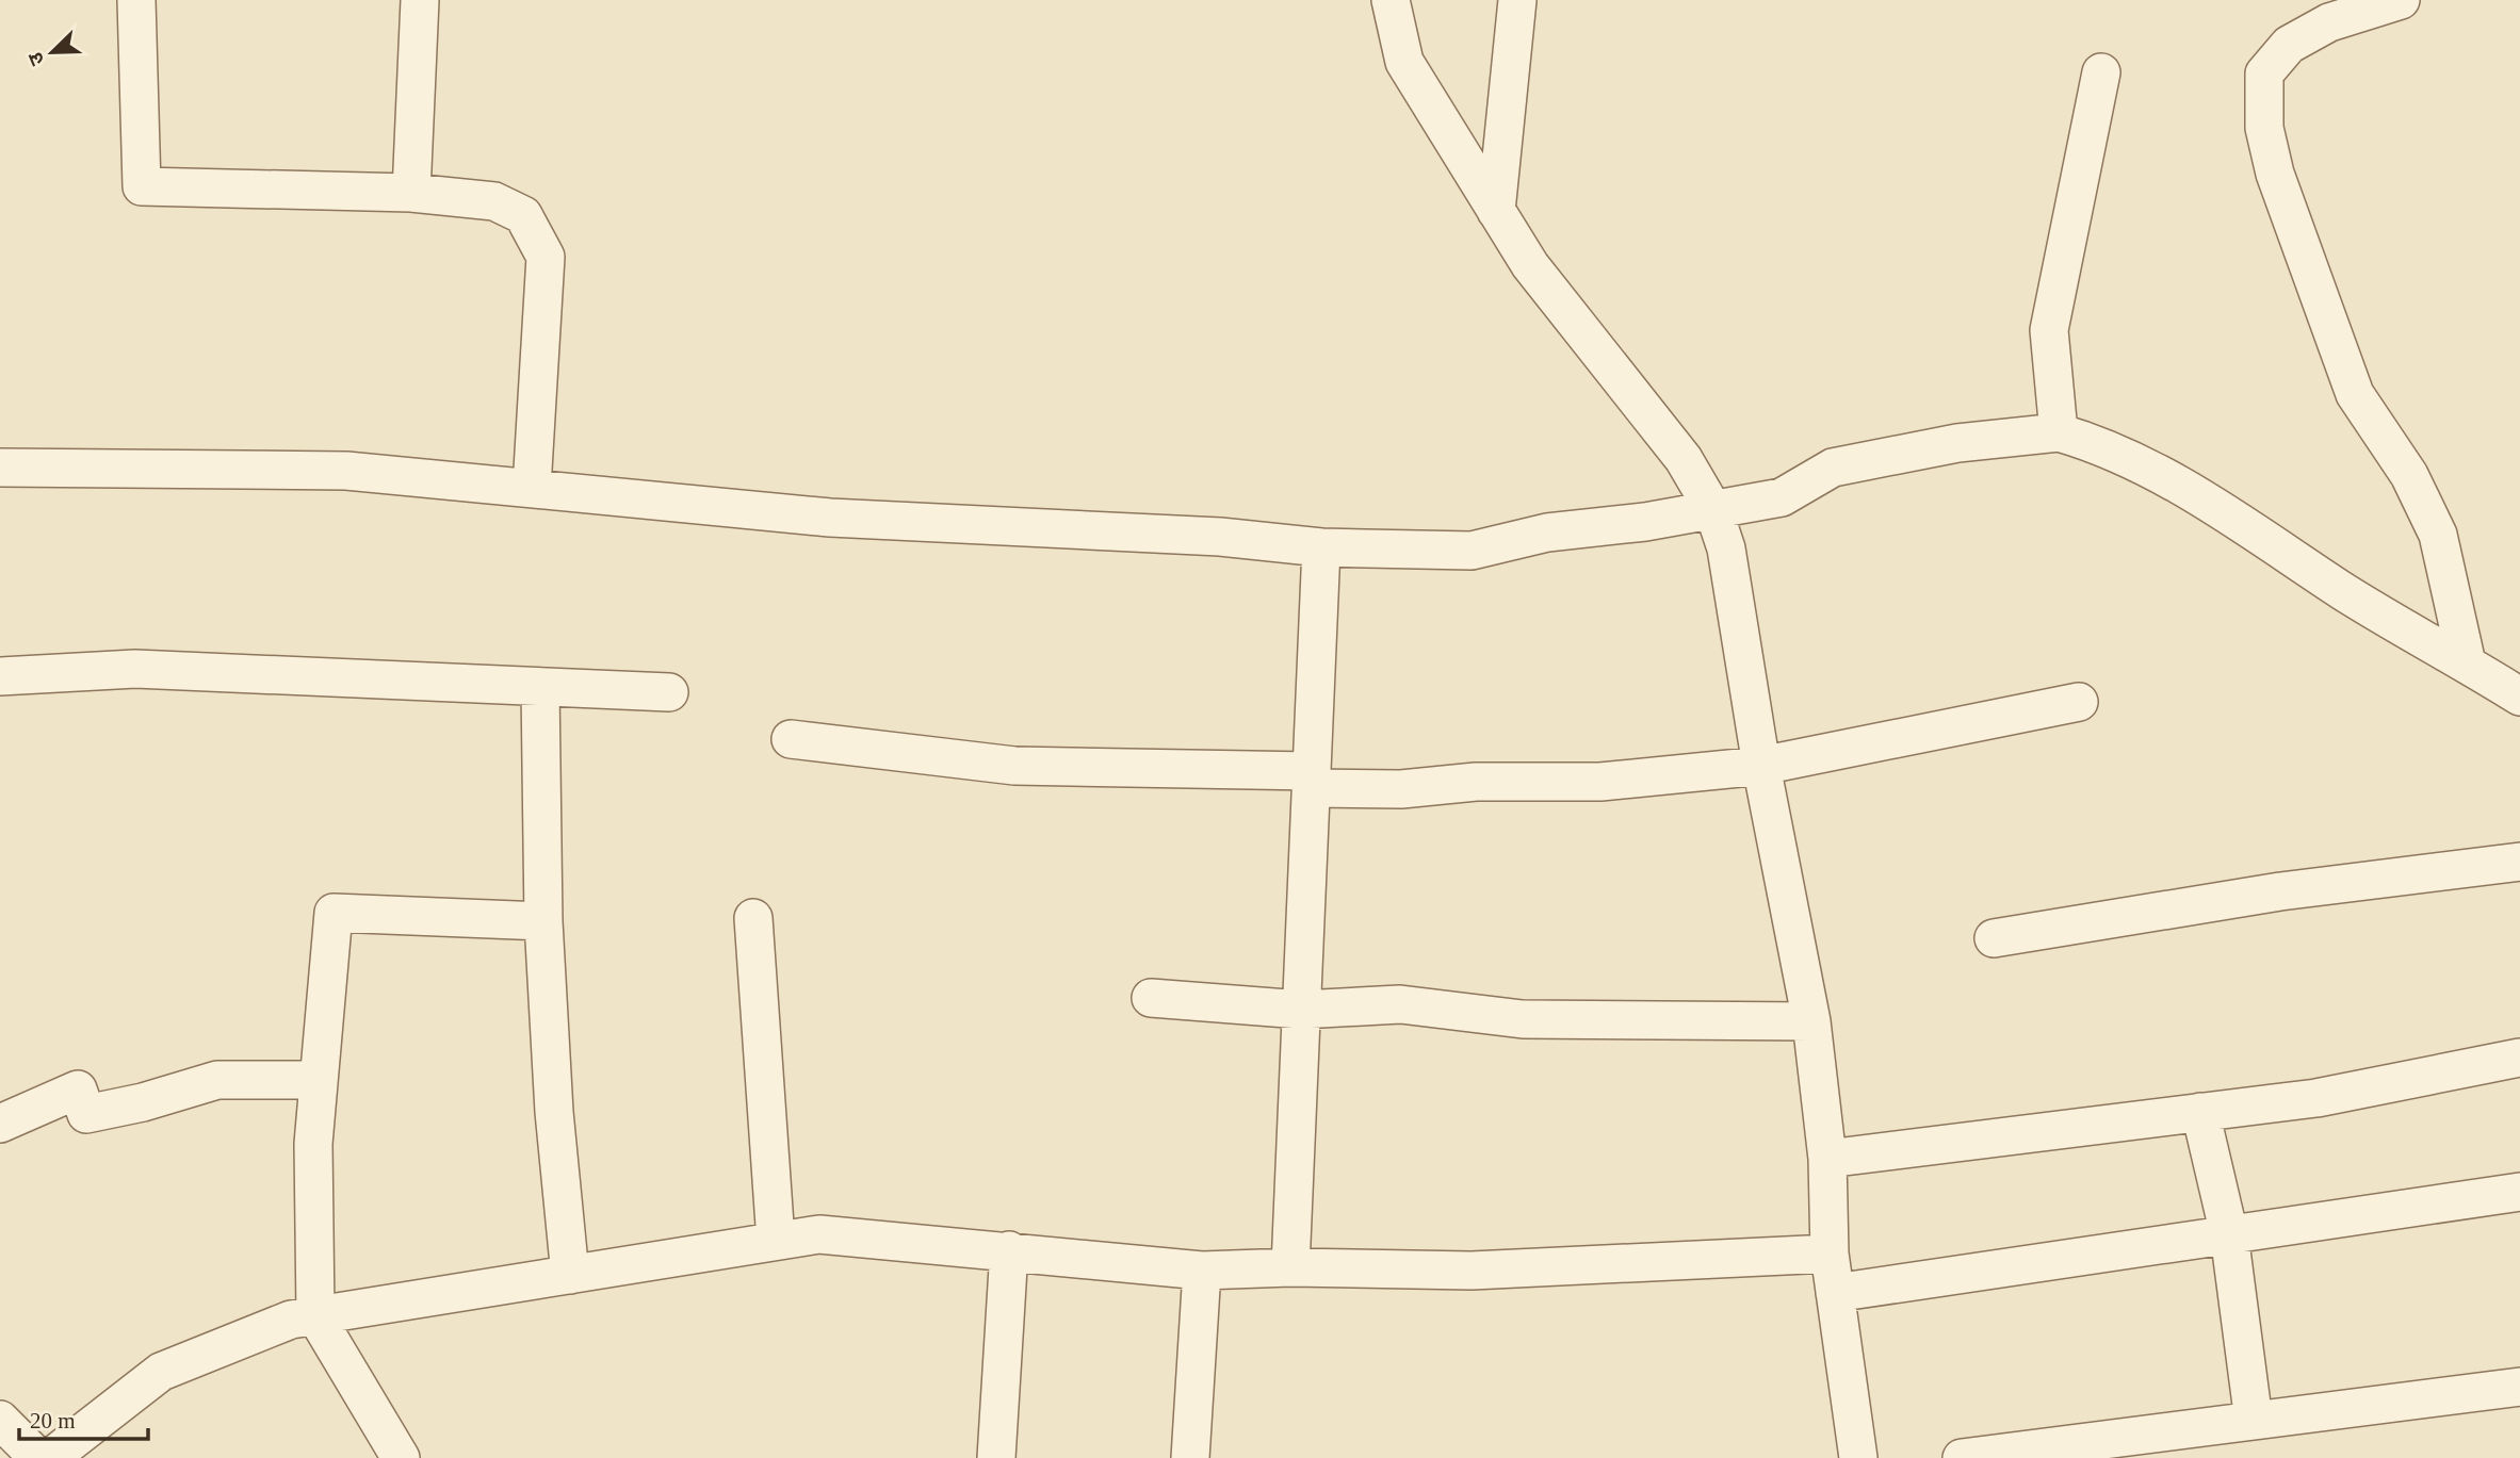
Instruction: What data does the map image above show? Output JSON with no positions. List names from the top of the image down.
{
  "scale_bar": "20 m",
  "north": "bottom left"
}
